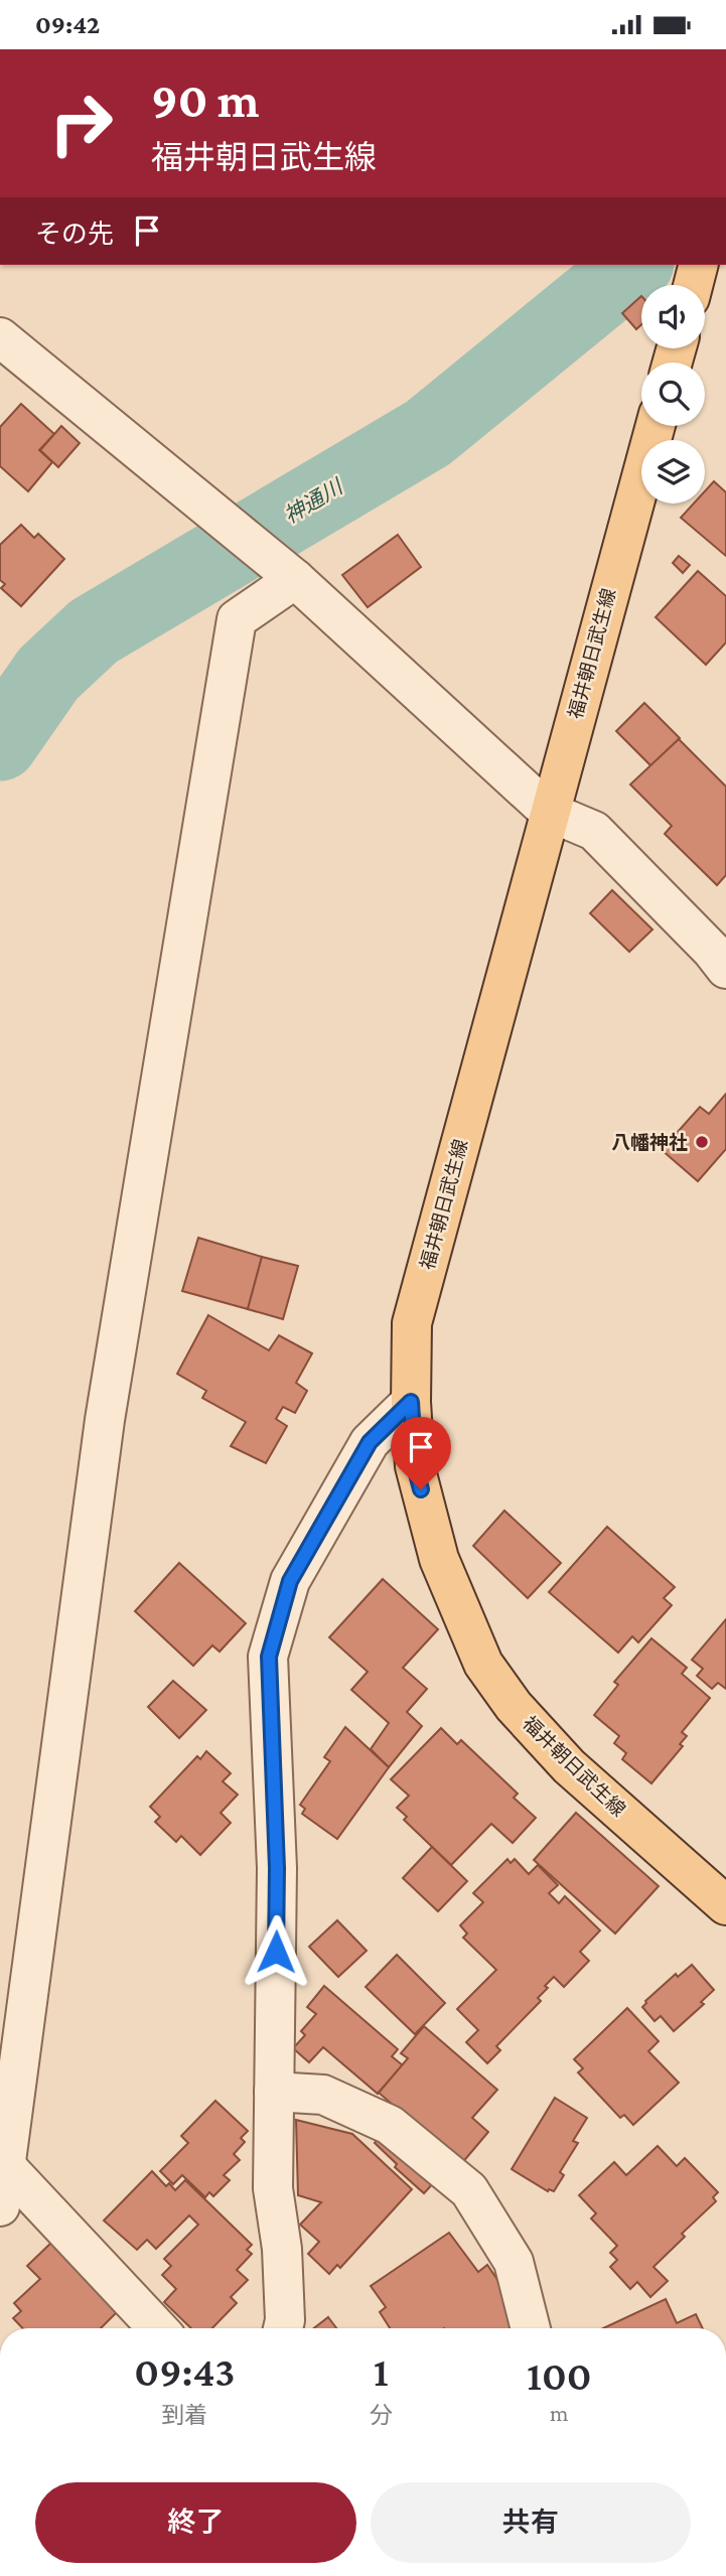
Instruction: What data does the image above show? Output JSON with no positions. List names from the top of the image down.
{
  "streets": {
    "main road": ["福井朝日武生線"]
  },
  "water": ["神通川"],
  "places": ["八幡神社"],
  "page": {
    "status": "09:42",
    "turn": ["90 m", "福井朝日武生線"],
    "then": "その先",
    "eta": [
      "09:43",
      "到着",
      "1",
      "分",
      "100",
      "m"
    ],
    "buttons": ["終了", "共有"]
  }
}
